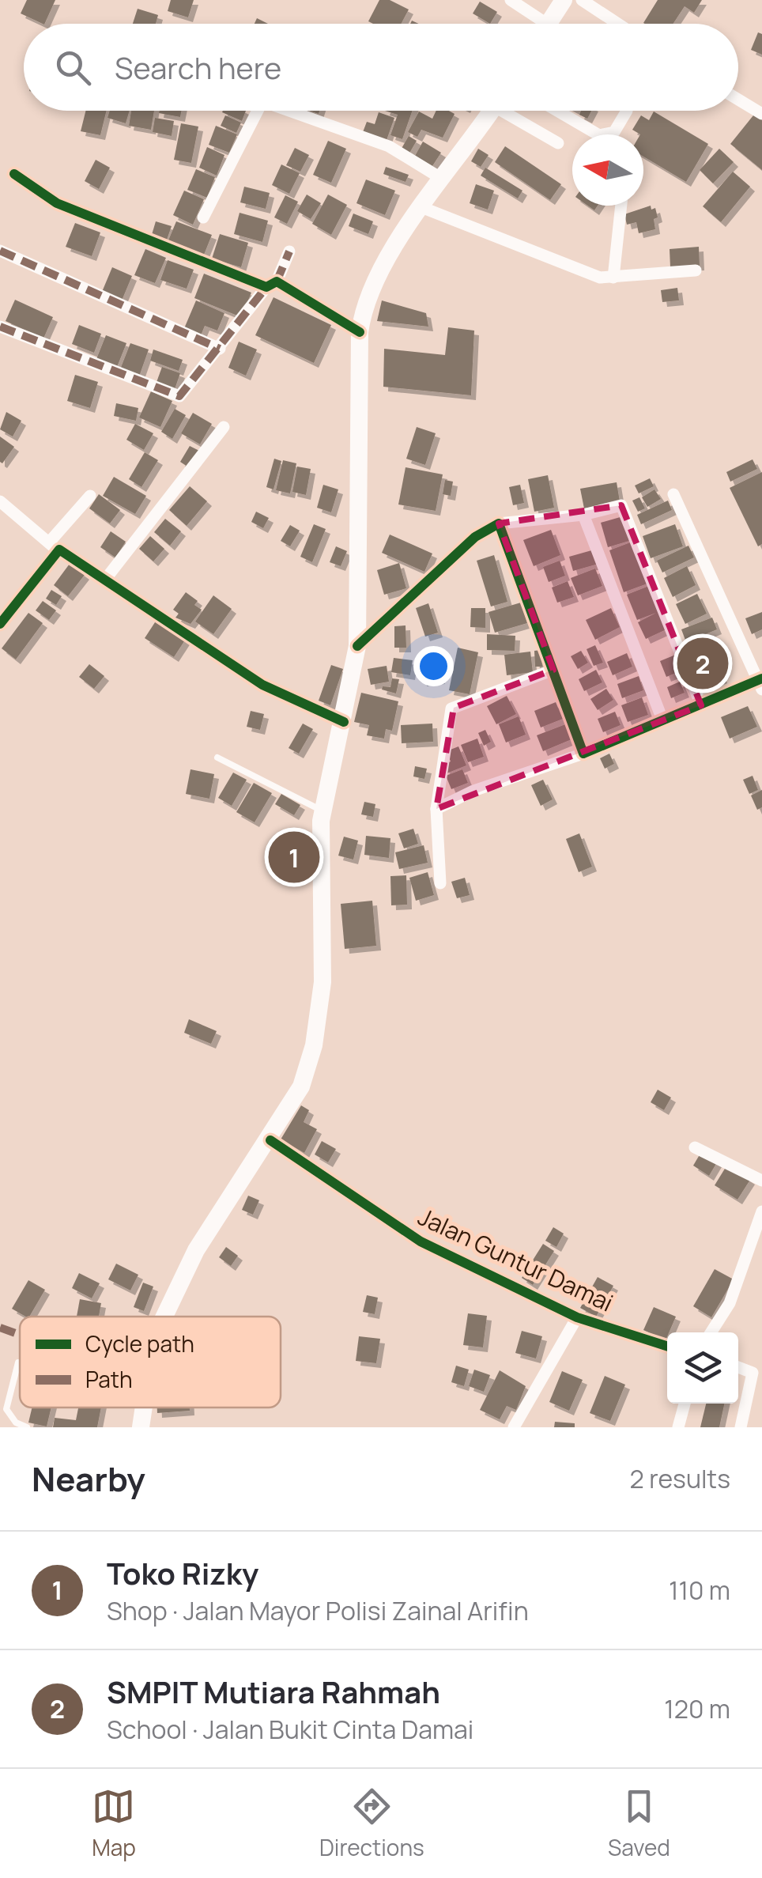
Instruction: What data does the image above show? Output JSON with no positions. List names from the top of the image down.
{
  "streets": {
    "street": ["Jalan Guntur Damai"]
  },
  "legend": ["Cycle path", "Path"],
  "north": "left",
  "page": {
    "search": "Search here",
    "pins": ["2", "1"],
    "heading": ["Nearby", "2 results"],
    "list": [
      {
        "mark": "1",
        "name": "Toko Rizky",
        "note": "Shop · Jalan Mayor Polisi Zainal Arifin",
        "value": "110 m"
      },
      {
        "mark": "2",
        "name": "SMPIT Mutiara Rahmah",
        "note": "School · Jalan Bukit Cinta Damai",
        "value": "120 m"
      }
    ],
    "nav": ["Map", "Directions", "Saved"]
  }
}
